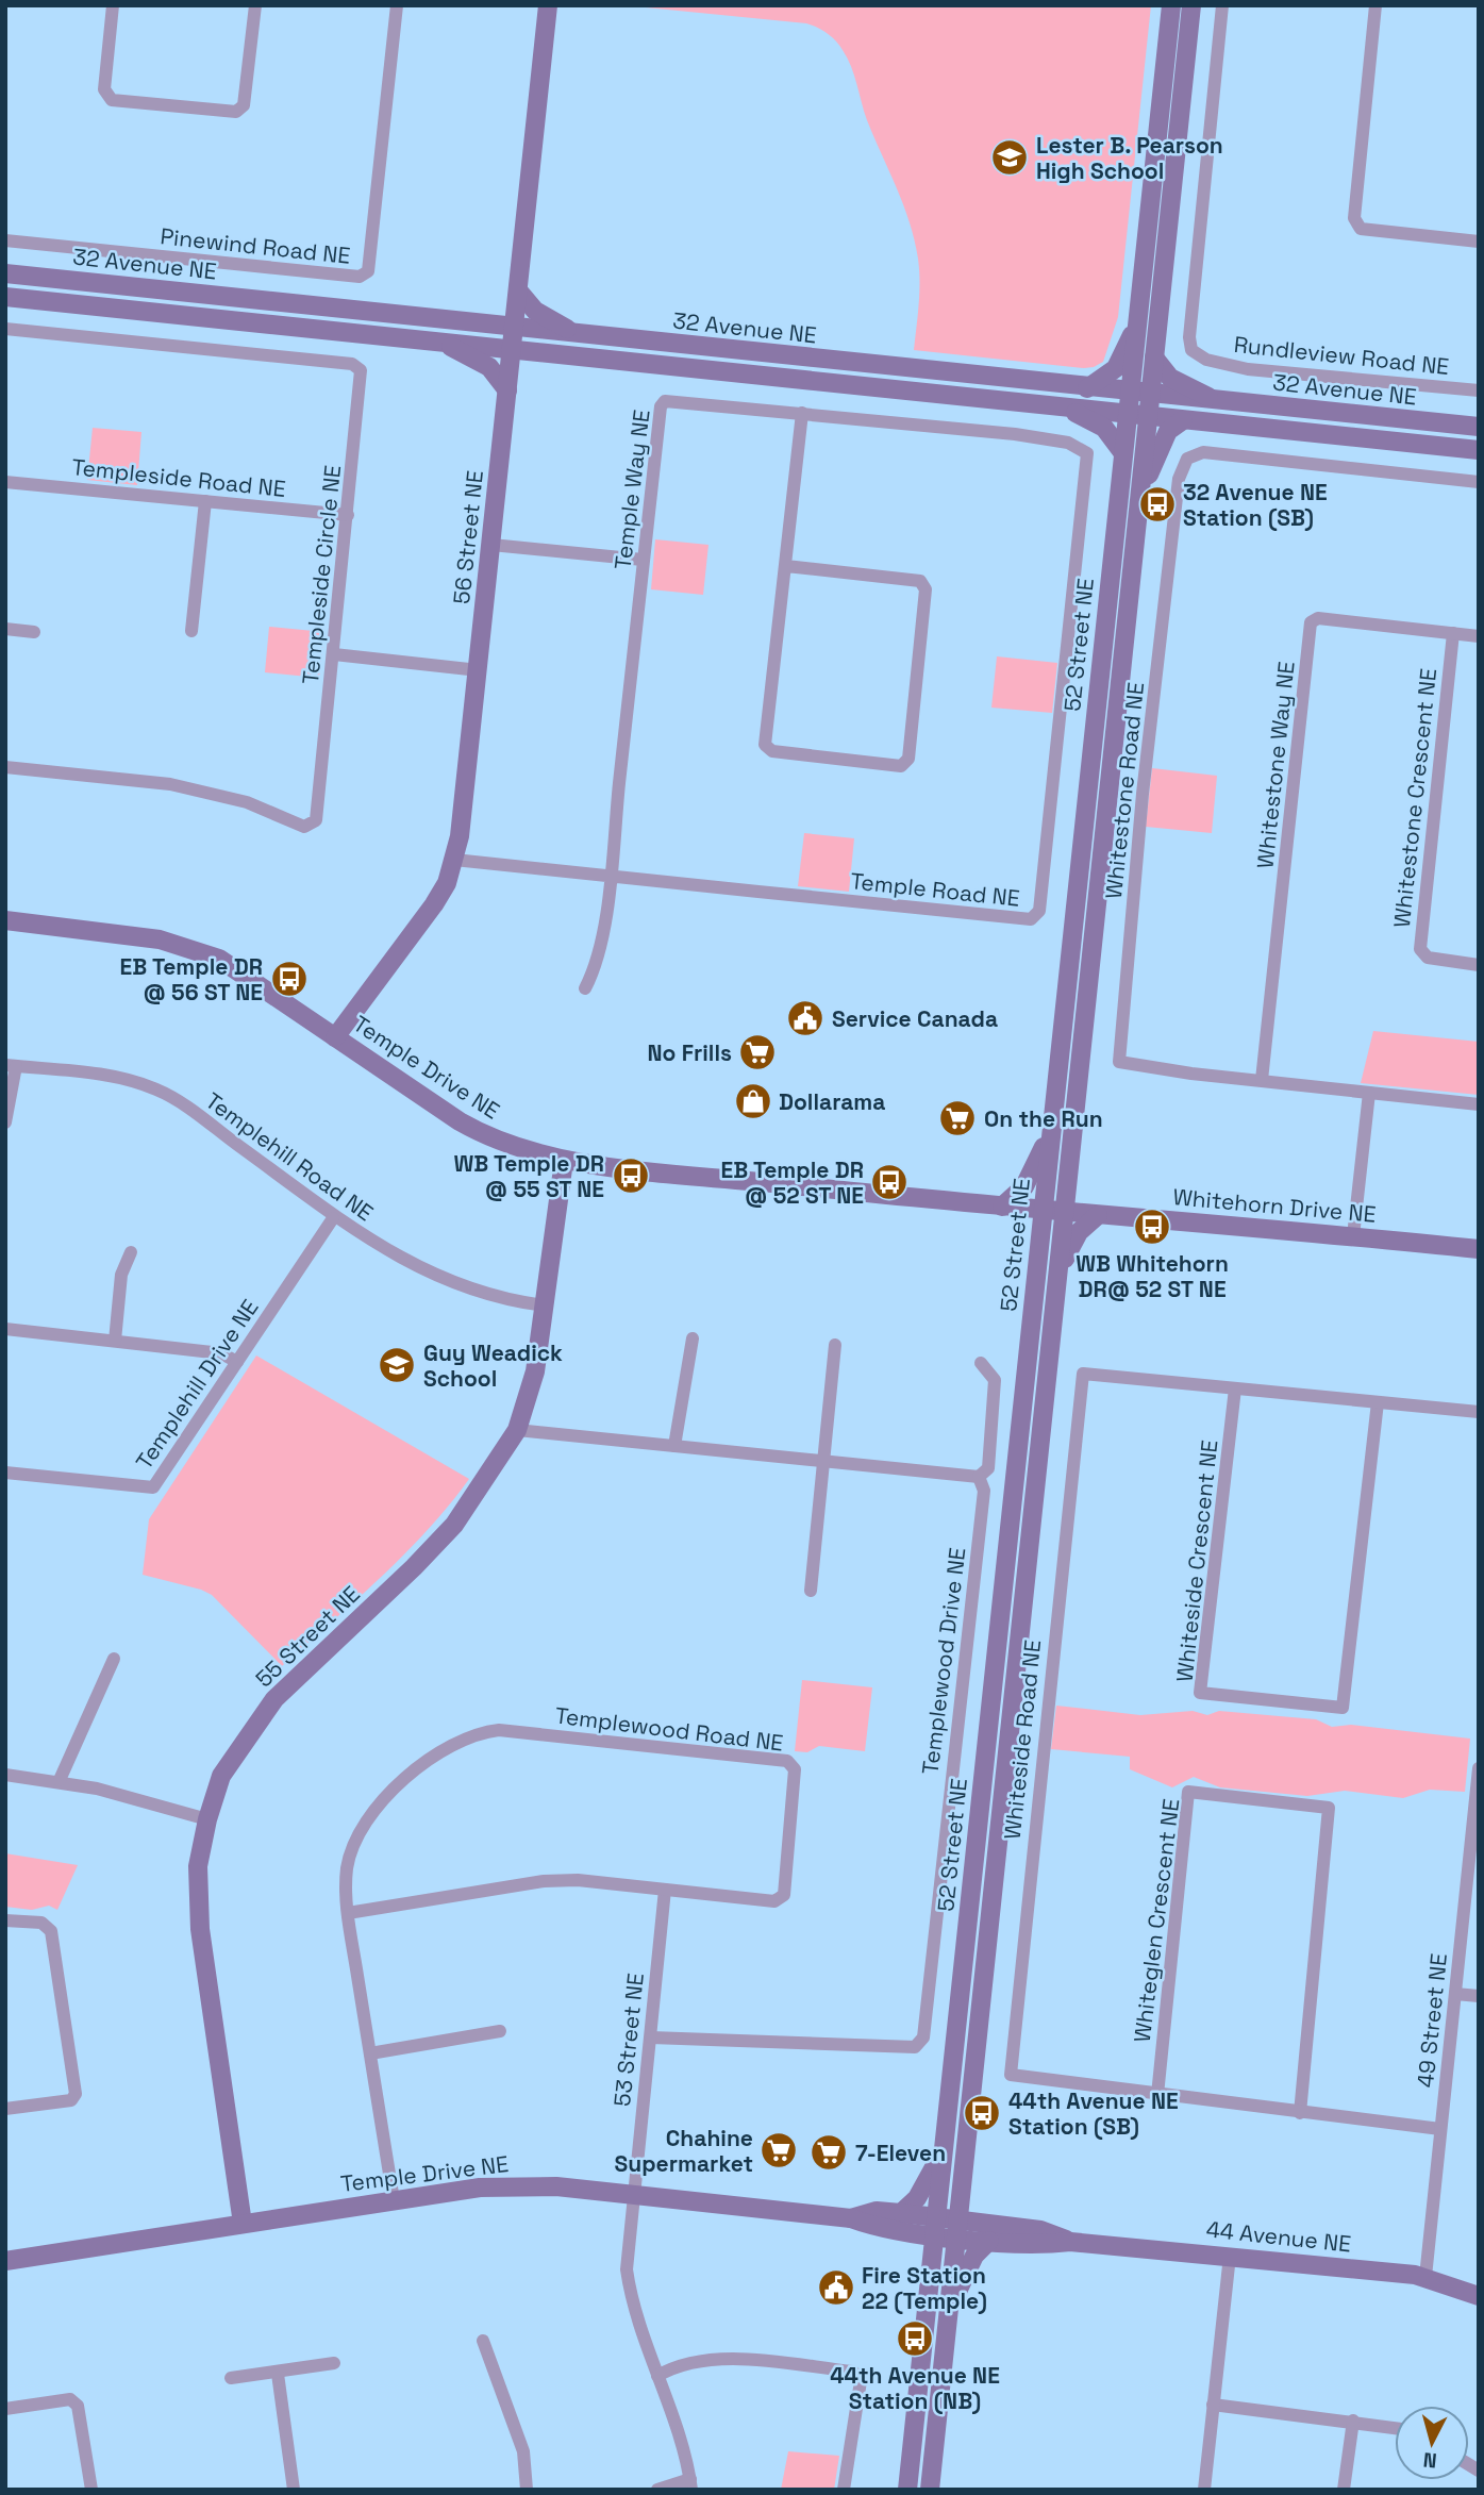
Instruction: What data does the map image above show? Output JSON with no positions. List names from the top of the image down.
{
  "streets": {
    "main road": [
      "32 Avenue NE",
      "56 Street NE",
      "52 Street NE",
      "Temple Drive NE",
      "Whitehorn Drive NE",
      "55 Street NE",
      "44 Avenue NE"
    ],
    "street": [
      "Pinewind Road NE",
      "Rundleview Road NE",
      "Templeside Road NE",
      "Temple Way NE",
      "Templeside Circle NE",
      "Whitestone Way NE",
      "Whitestone Road NE",
      "Whitestone Crescent NE",
      "Temple Road NE",
      "Templehill Road NE",
      "Templehill Drive NE",
      "Whiteside Crescent NE",
      "Templewood Drive NE",
      "Templewood Road NE",
      "Whiteside Road NE",
      "Whiteglen Crescent NE",
      "49 Street NE",
      "53 Street NE"
    ]
  },
  "crossings": [
    ["32 Avenue NE", "56 Street NE"],
    ["32 Avenue NE", "52 Street NE"],
    ["Templeside Road NE", "Templeside Circle NE"],
    ["Temple Way NE", "Temple Road NE"],
    ["56 Street NE", "Temple Road NE"],
    ["56 Street NE", "Temple Drive NE"],
    ["52 Street NE", "Temple Drive NE"],
    ["52 Street NE", "Whitehorn Drive NE"],
    ["52 Street NE", "44 Avenue NE"],
    ["Whitestone Way NE", "Whitestone Road NE"],
    ["Whitestone Way NE", "Whitestone Crescent NE"],
    ["Temple Drive NE", "Whitehorn Drive NE"],
    ["Temple Drive NE", "55 Street NE"],
    ["Temple Drive NE", "Templewood Road NE"],
    ["Temple Drive NE", "53 Street NE"],
    ["Temple Drive NE", "44 Avenue NE"],
    ["Templehill Road NE", "Templehill Drive NE"],
    ["Templehill Road NE", "55 Street NE"],
    ["Whiteside Crescent NE", "Whiteside Road NE"],
    ["Templewood Drive NE", "53 Street NE"],
    ["Templewood Road NE", "53 Street NE"],
    ["Whiteside Road NE", "Whiteglen Crescent NE"],
    ["Whiteside Road NE", "49 Street NE"],
    ["49 Street NE", "44 Avenue NE"]
  ],
  "places": {
    "school or university": ["Lester B. Pearson High School", "Guy Weadick School"],
    "bus stop": [
      "32 Avenue NE Station (SB)",
      "EB Temple DR @ 56 ST NE",
      "WB Temple DR @ 55 ST NE",
      "EB Temple DR @ 52 ST NE",
      "WB Whitehorn DR@ 52 ST NE",
      "44th Avenue NE Station (SB)",
      "44th Avenue NE Station (NB)"
    ],
    "public building": ["Service Canada", "Fire Station 22 (Temple)"],
    "supermarket": [
      "No Frills",
      "On the Run",
      "Chahine Supermarket",
      "7-Eleven"
    ],
    "shop": ["Dollarama"]
  },
  "north": "bottom"
}
